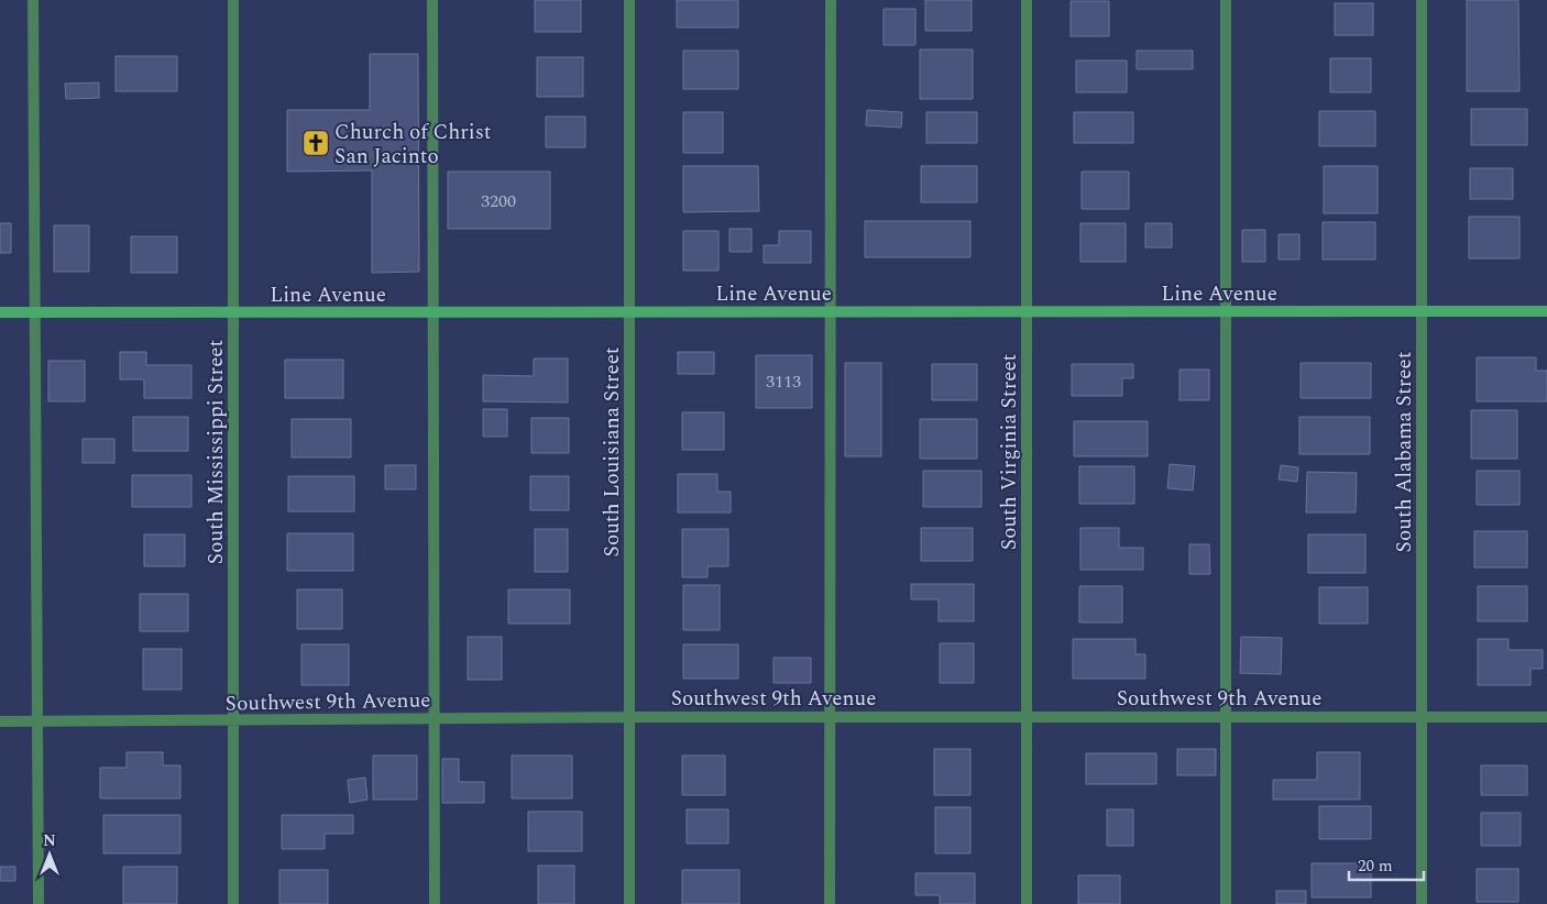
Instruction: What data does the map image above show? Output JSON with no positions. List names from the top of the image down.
{
  "streets": {
    "main road": ["Line Avenue"],
    "street": [
      "South Mississippi Street",
      "South Louisiana Street",
      "South Virginia Street",
      "South Alabama Street",
      "Southwest 9th Avenue"
    ]
  },
  "crossings": [
    ["Line Avenue", "South Mississippi Street"],
    ["Line Avenue", "South Louisiana Street"],
    ["Line Avenue", "South Virginia Street"],
    ["Line Avenue", "South Alabama Street"],
    ["South Mississippi Street", "Southwest 9th Avenue"],
    ["South Louisiana Street", "Southwest 9th Avenue"],
    ["South Virginia Street", "Southwest 9th Avenue"],
    ["South Alabama Street", "Southwest 9th Avenue"]
  ],
  "places": {
    "church": ["Church of Christ San Jacinto"]
  },
  "house_numbers": ["3200", "3113"],
  "scale_bar": "20 m",
  "north": "top"
}
